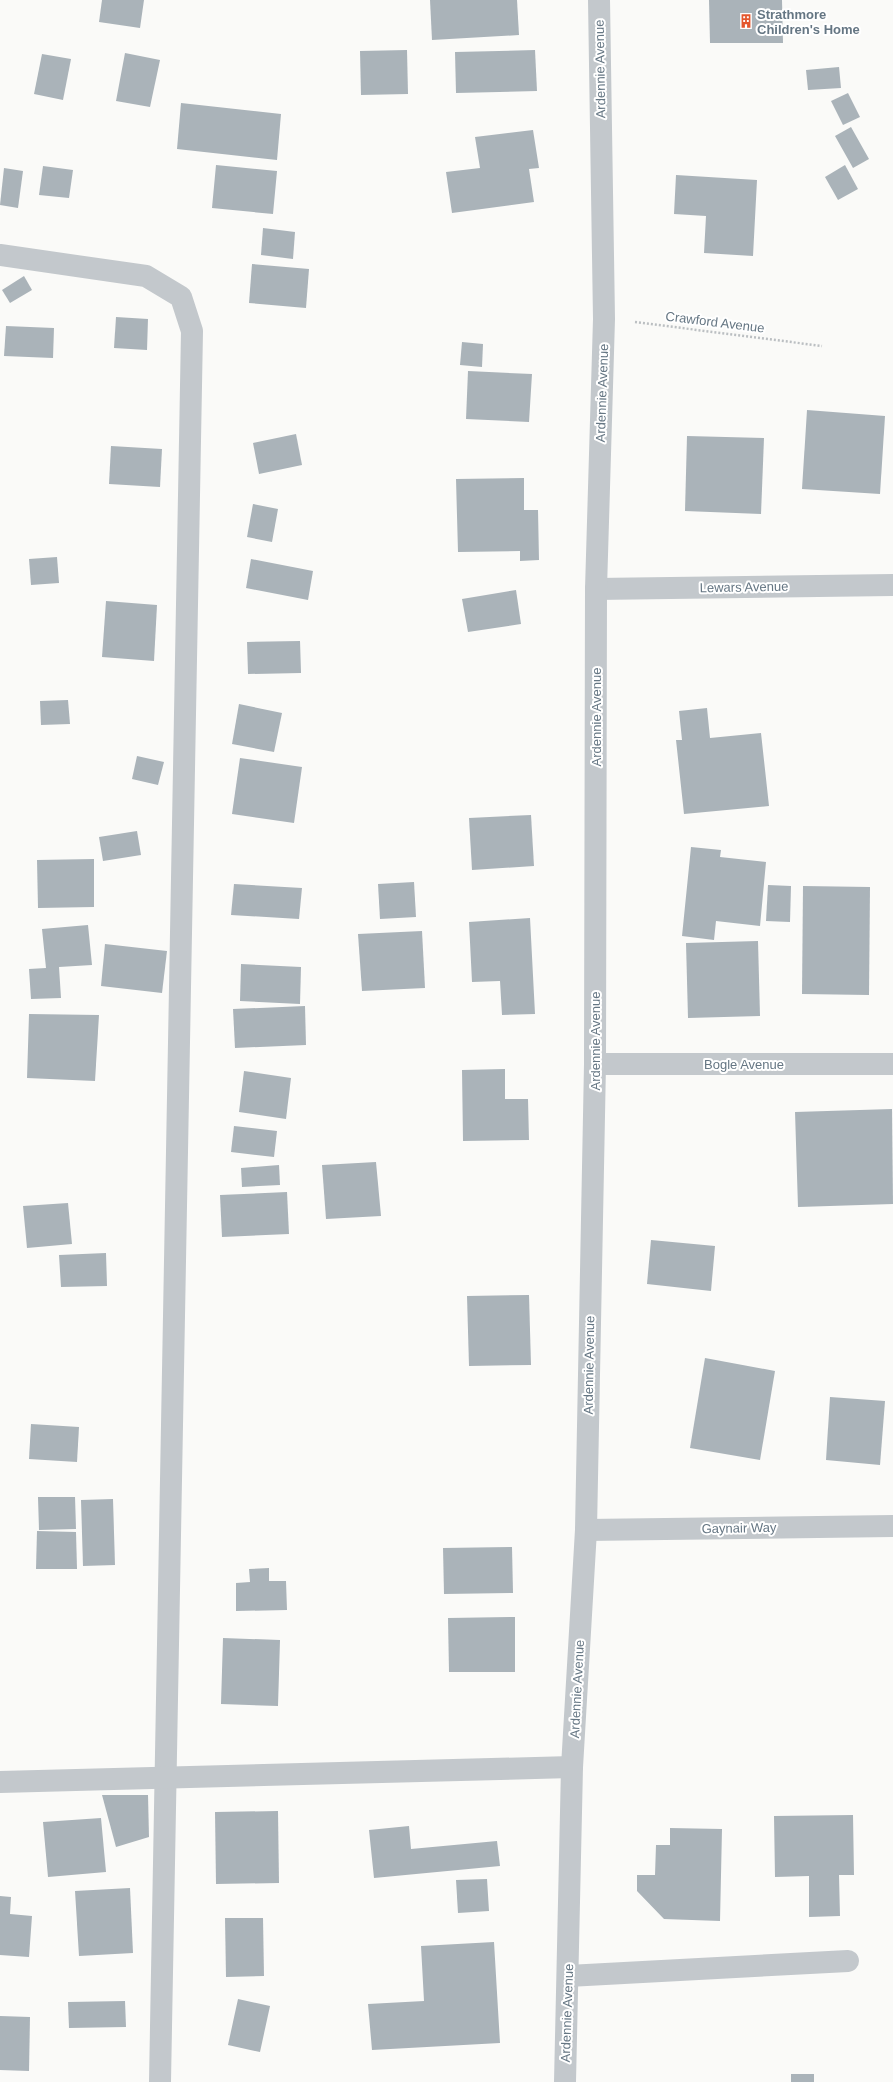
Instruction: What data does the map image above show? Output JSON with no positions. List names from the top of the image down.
{
  "streets": {
    "street": [
      "Ardennie Avenue",
      "Lewars Avenue",
      "Bogle Avenue",
      "Gaynair Way"
    ],
    "path": ["Crawford Avenue"]
  },
  "crossings": [
    ["Ardennie Avenue", "Crawford Avenue"],
    ["Ardennie Avenue", "Lewars Avenue"],
    ["Ardennie Avenue", "Bogle Avenue"],
    ["Ardennie Avenue", "Gaynair Way"]
  ],
  "places": {
    "building": ["Strathmore Children's Home"]
  }
}
